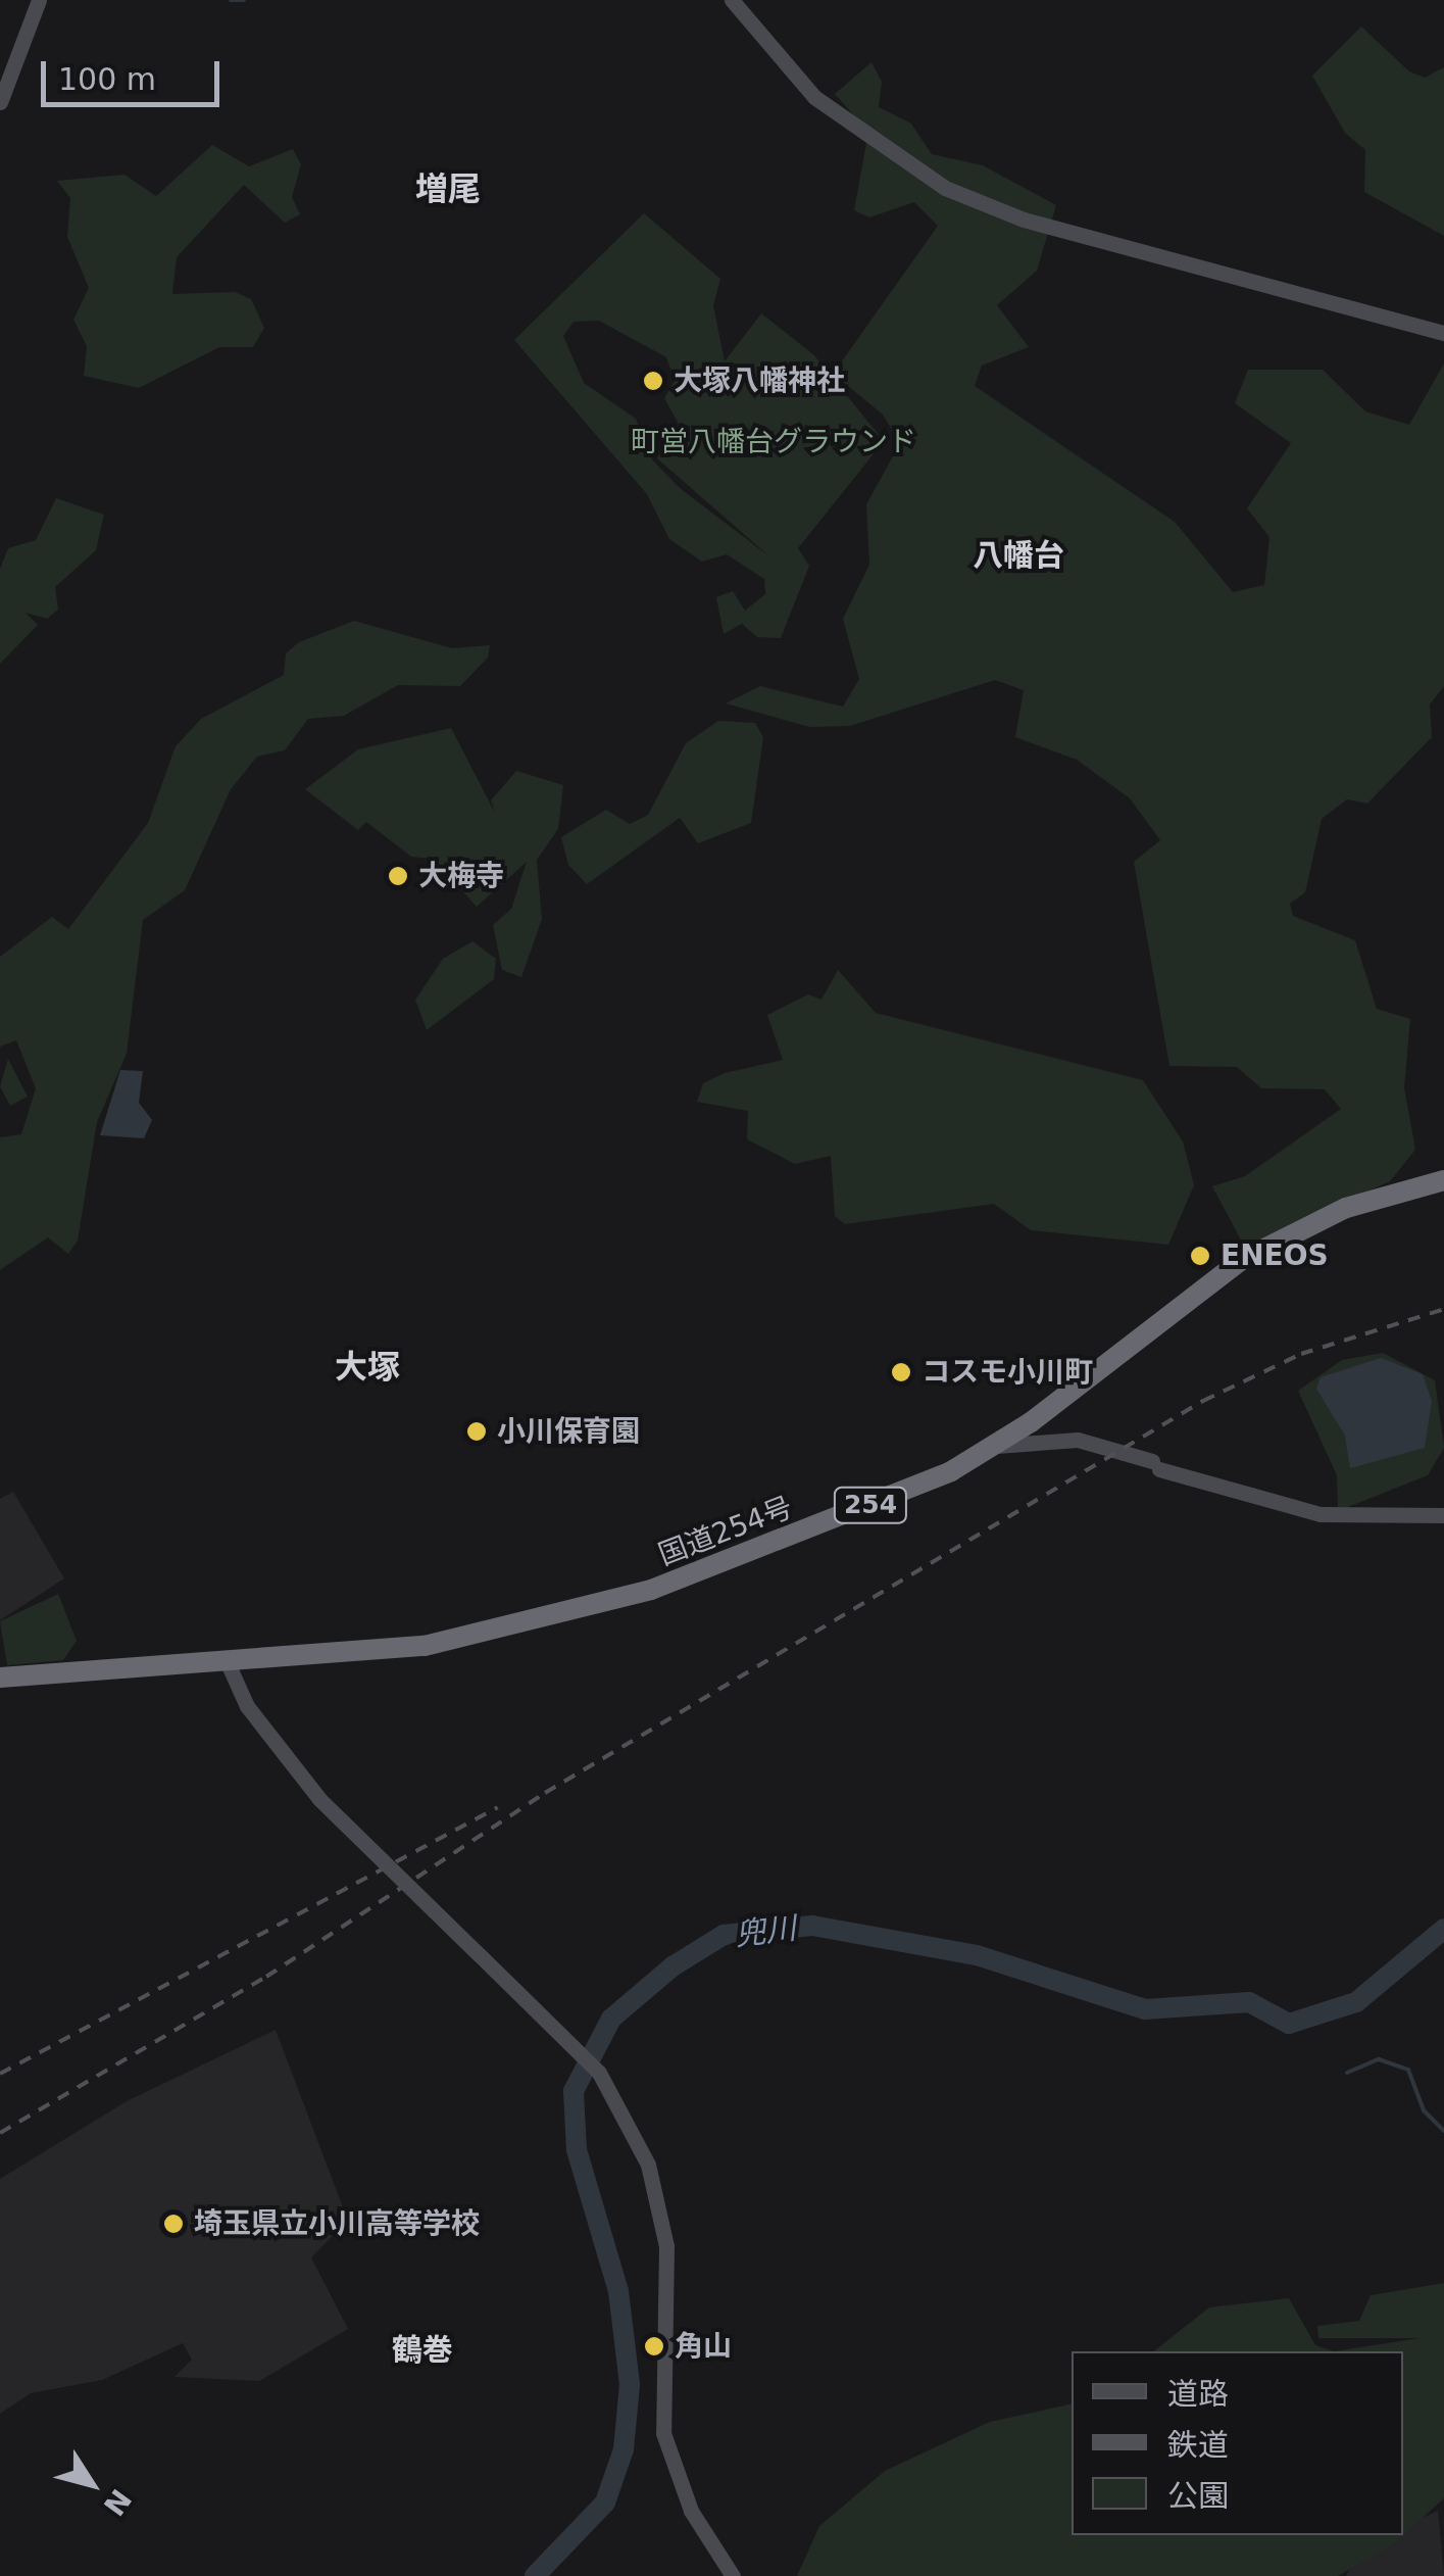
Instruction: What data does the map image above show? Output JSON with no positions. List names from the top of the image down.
{
  "streets": {
    "highway": ["254", "国道254号"]
  },
  "districts": [
    "増尾",
    "八幡台",
    "大塚",
    "鶴巻"
  ],
  "water": ["兜川"],
  "parks": ["町営八幡台グラウンド"],
  "places": [
    "大塚八幡神社",
    "大梅寺",
    "ENEOS",
    "コスモ小川町",
    "小川保育園",
    "埼玉県立小川高等学校",
    "角山"
  ],
  "legend": ["道路", "鉄道", "公園"],
  "scale_bar": "100 m",
  "north": "bottom right"
}
